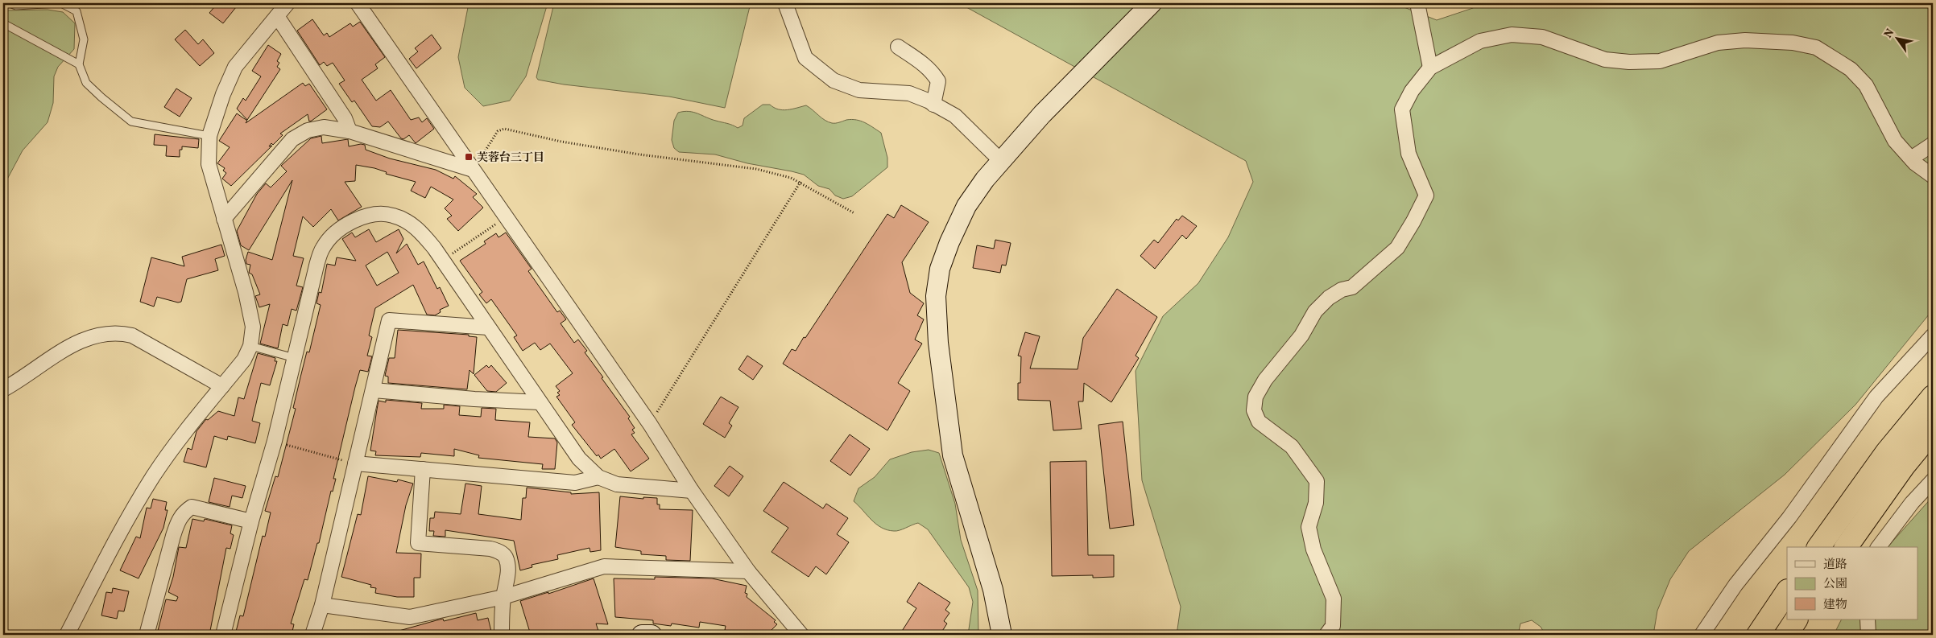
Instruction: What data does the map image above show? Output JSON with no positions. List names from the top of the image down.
{
  "places": {
    "transit": ["芙蓉台三丁目"]
  },
  "legend": ["道路", "公園", "建物"],
  "north": "top left"
}
